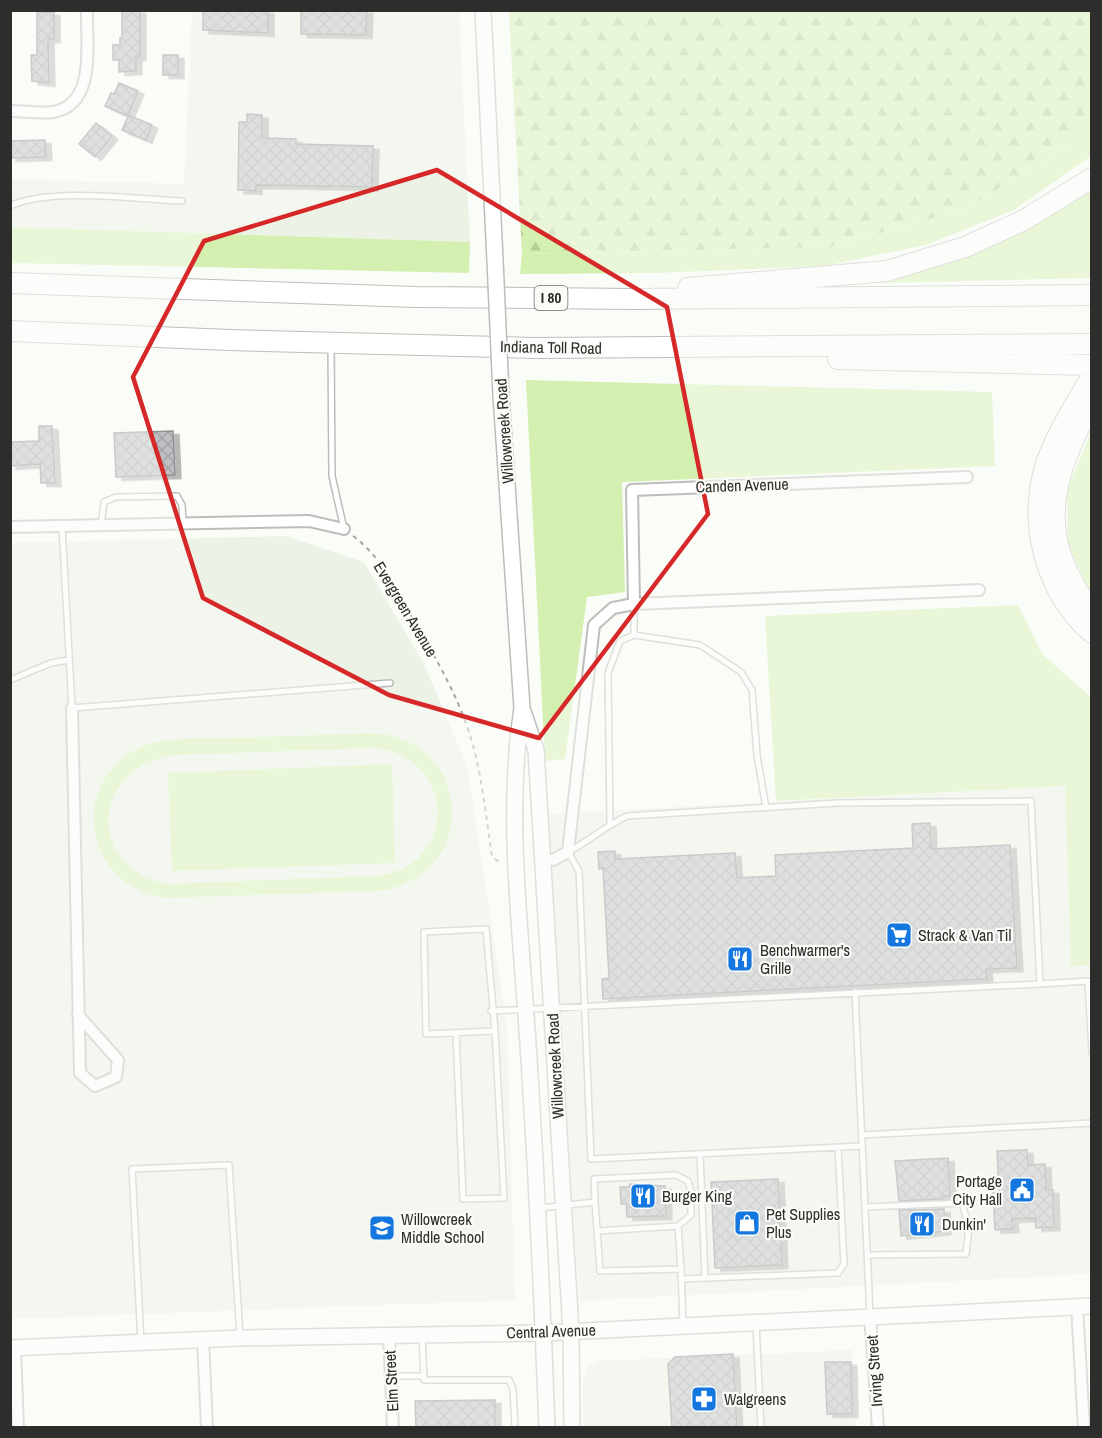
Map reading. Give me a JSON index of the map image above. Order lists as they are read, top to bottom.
{
  "streets": {
    "highway": ["I 80", "Indiana Toll Road"],
    "main road": ["Willowcreek Road", "Central Avenue"],
    "street": ["Canden Avenue", "Irving Street", "Elm Street"],
    "path": ["Evergreen Avenue"]
  },
  "crossings": [
    ["Willowcreek Road", "Evergreen Avenue"],
    ["Willowcreek Road", "Central Avenue"],
    ["Central Avenue", "Irving Street"],
    ["Central Avenue", "Elm Street"]
  ],
  "places": {
    "supermarket": ["Strack & Van Til"],
    "restaurant": ["Benchwarmer's Grille", "Burger King", "Dunkin'"],
    "public building": ["Portage City Hall"],
    "shop": ["Pet Supplies Plus"],
    "school or university": ["Willowcreek Middle School"],
    "pharmacy": ["Walgreens"]
  }
}
